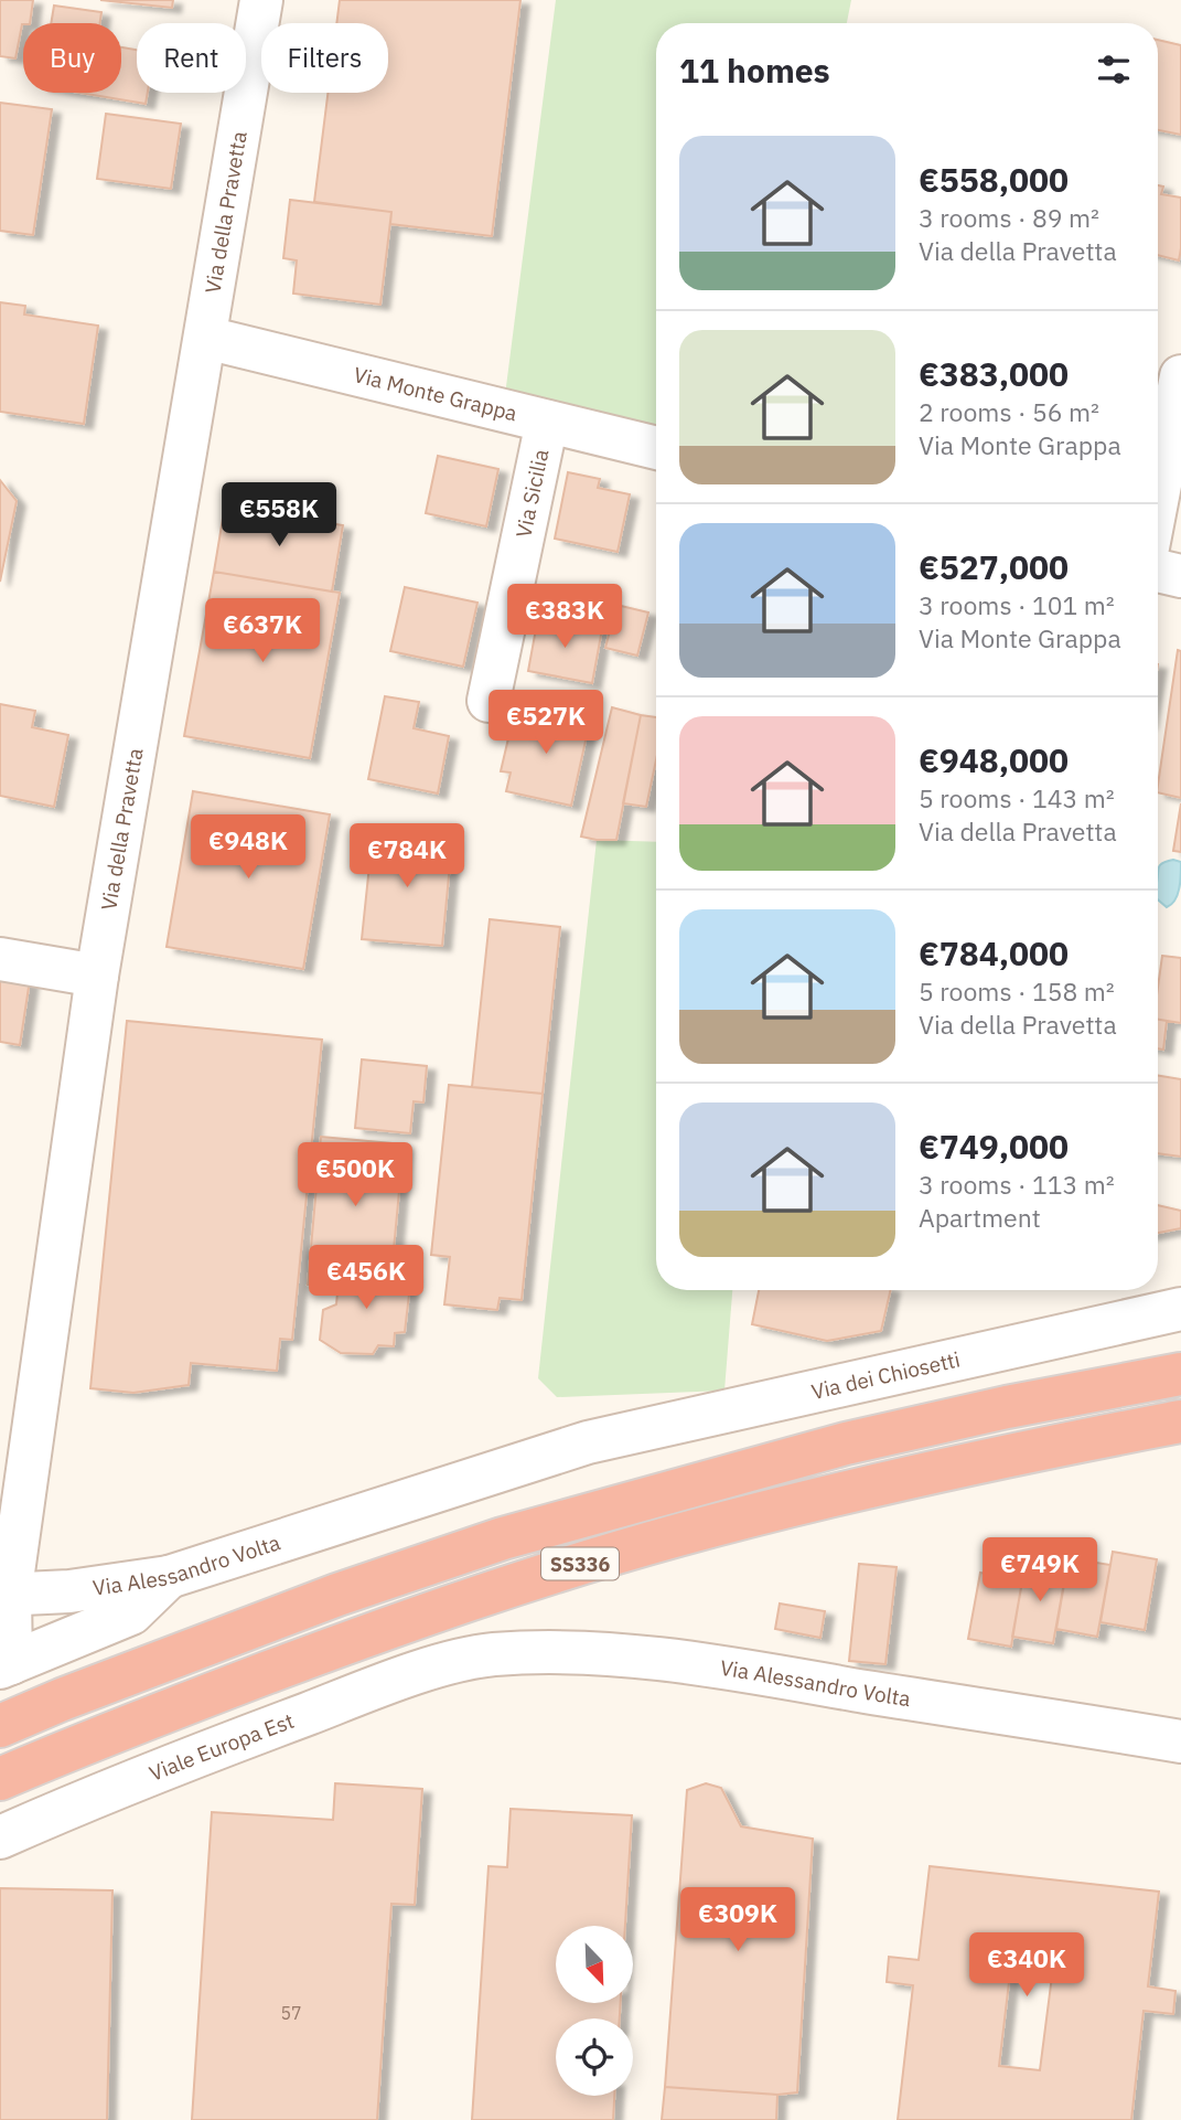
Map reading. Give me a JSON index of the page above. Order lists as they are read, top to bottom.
{
  "streets": {
    "highway": ["SS336"],
    "street": [
      "Via della Pravetta",
      "Via Monte Grappa",
      "Via Sicilia",
      "Via dei Chiosetti",
      "Via Alessandro Volta",
      "Viale Europa Est"
    ]
  },
  "crossings": [
    ["Via della Pravetta", "Via Monte Grappa"],
    ["Via della Pravetta", "Via Alessandro Volta"],
    ["Via Monte Grappa", "Via Sicilia"],
    ["Via dei Chiosetti", "Via Alessandro Volta"],
    ["Via Alessandro Volta", "Viale Europa Est"]
  ],
  "house_numbers": ["57"],
  "north": "bottom right",
  "page": {
    "chip": ["Buy", "Rent", "Filters"],
    "heading": "11 homes",
    "list": [
      {
        "name": "€558,000",
        "note": "3 rooms · 89 m² · Via della Pravetta"
      },
      {
        "name": "€383,000",
        "note": "2 rooms · 56 m² · Via Monte Grappa"
      },
      {
        "name": "€527,000",
        "note": "3 rooms · 101 m² · Via Monte Grappa"
      },
      {
        "name": "€948,000",
        "note": "5 rooms · 143 m² · Via della Pravetta"
      },
      {
        "name": "€784,000",
        "note": "5 rooms · 158 m² · Via della Pravetta"
      },
      {
        "name": "€749,000",
        "note": "3 rooms · 113 m² · Apartment"
      }
    ],
    "price": [
      "€558K",
      "€383K",
      "€637K",
      "€527K",
      "€948K",
      "€784K",
      "€500K",
      "€456K",
      "€749K",
      "€309K",
      "€340K"
    ]
  }
}
